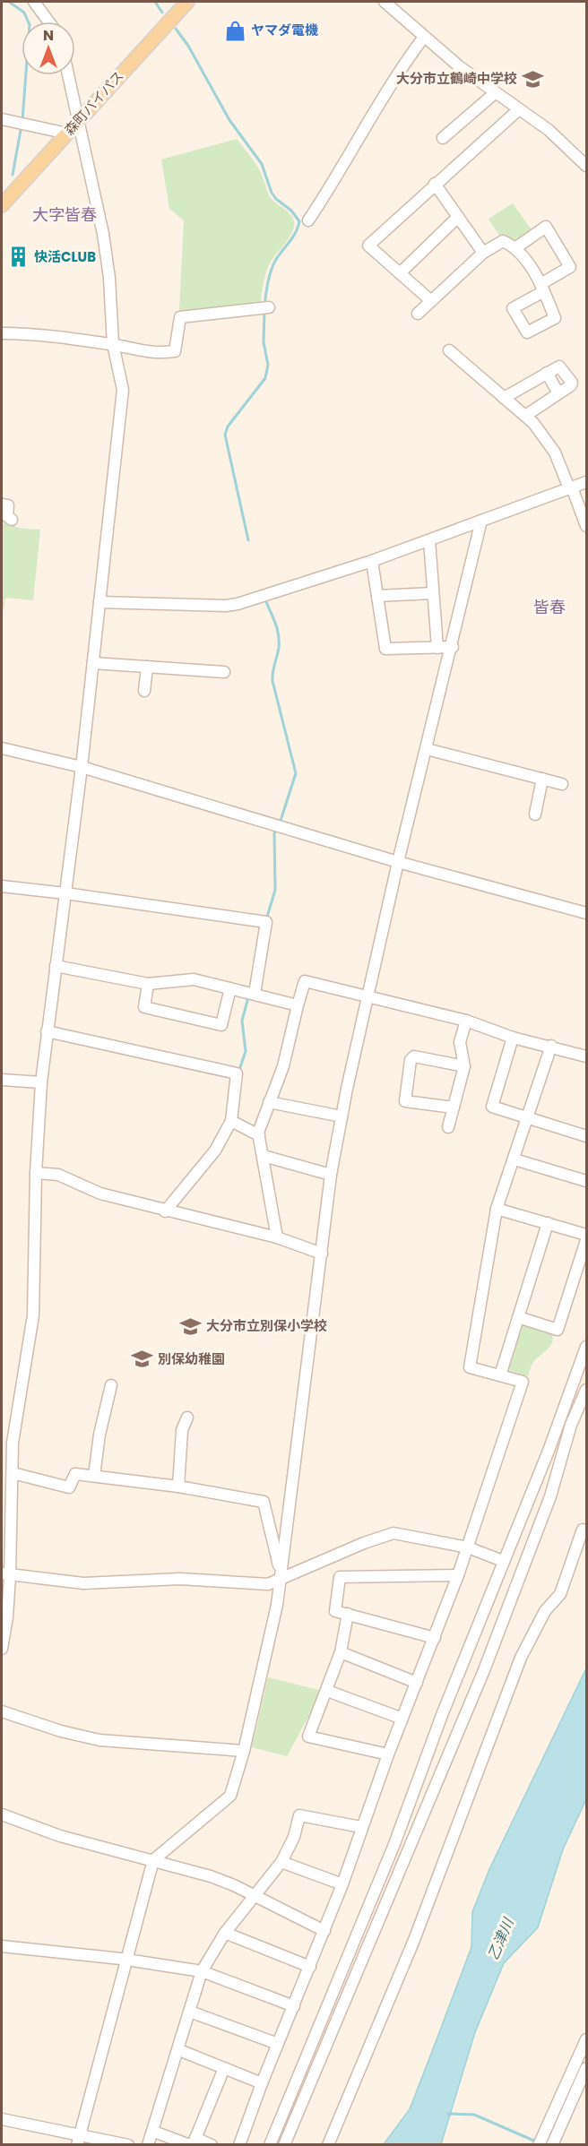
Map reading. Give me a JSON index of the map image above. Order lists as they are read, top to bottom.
{
  "streets": {
    "main road": ["森町バイパス"]
  },
  "districts": ["大字皆春", "皆春"],
  "water": ["乙津川"],
  "places": {
    "shop": ["ヤマダ電機"],
    "school or university": ["大分市立鶴崎中学校", "大分市立別保小学校", "別保幼稚園"],
    "building": ["快活CLUB"]
  },
  "north": "top"
}
